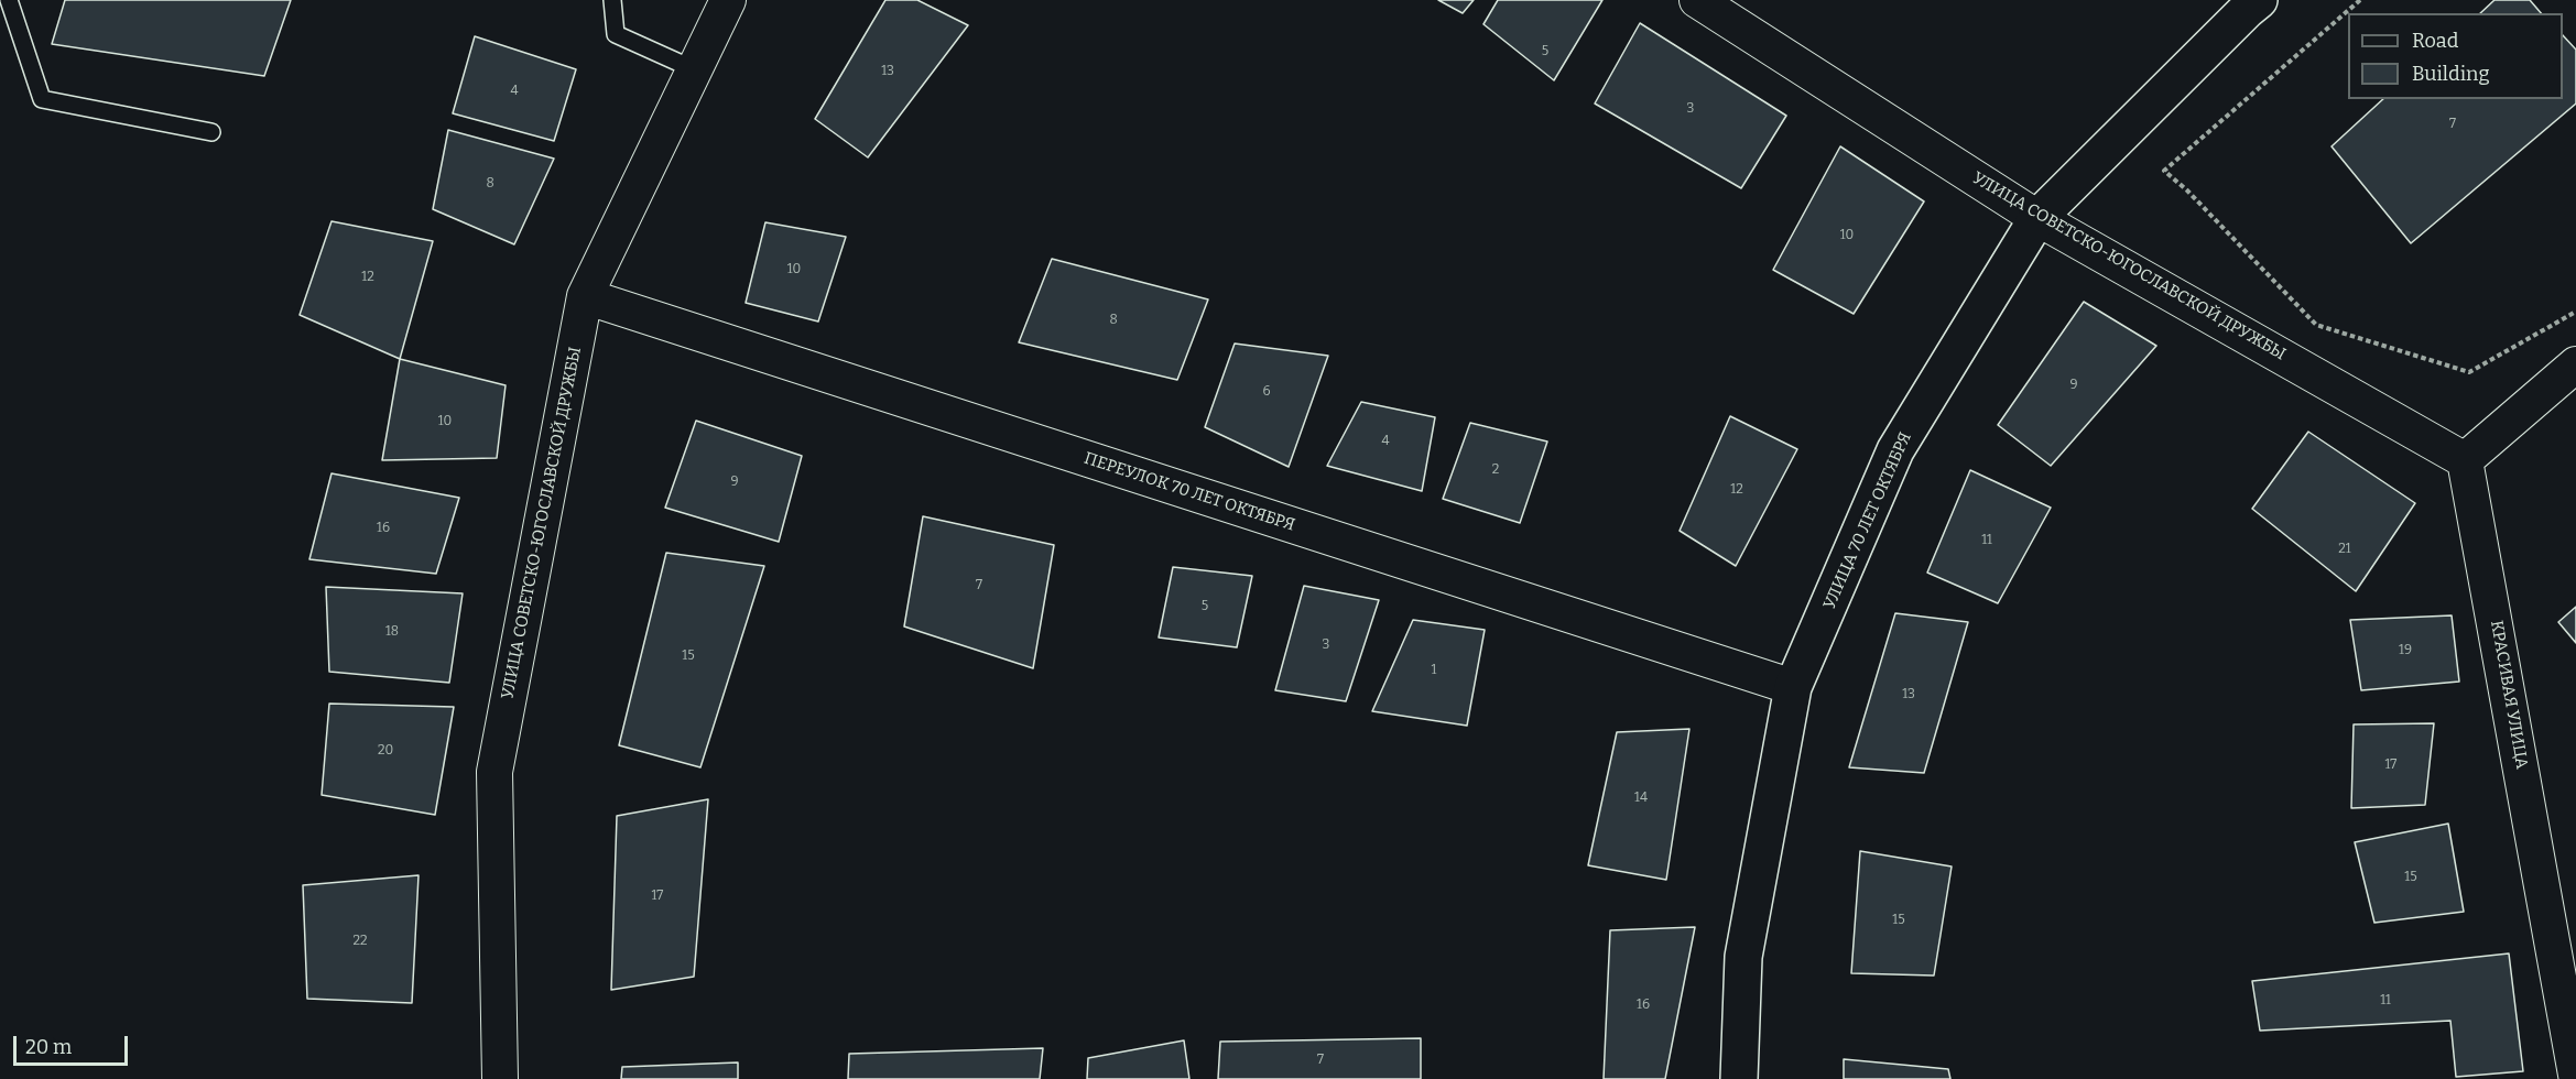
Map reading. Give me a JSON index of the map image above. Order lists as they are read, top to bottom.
{
  "streets": {
    "street": [
      "УЛИЦА СОВЕТСКО-ЮГОСЛАВСКОЙ ДРУЖБЫ",
      "ПЕРЕУЛОК 70 ЛЕТ ОКТЯБРЯ",
      "УЛИЦА 70 ЛЕТ ОКТЯБРЯ",
      "КРАСИВАЯ УЛИЦА"
    ]
  },
  "crossings": [
    ["УЛИЦА СОВЕТСКО-ЮГОСЛАВСКОЙ ДРУЖБЫ", "ПЕРЕУЛОК 70 ЛЕТ ОКТЯБРЯ"],
    ["УЛИЦА СОВЕТСКО-ЮГОСЛАВСКОЙ ДРУЖБЫ", "УЛИЦА 70 ЛЕТ ОКТЯБРЯ"],
    ["УЛИЦА СОВЕТСКО-ЮГОСЛАВСКОЙ ДРУЖБЫ", "КРАСИВАЯ УЛИЦА"],
    ["ПЕРЕУЛОК 70 ЛЕТ ОКТЯБРЯ", "УЛИЦА 70 ЛЕТ ОКТЯБРЯ"]
  ],
  "house_numbers": [
    "5",
    "13",
    "4",
    "3",
    "7",
    "8",
    "10",
    "10",
    "12",
    "8",
    "9",
    "6",
    "10",
    "4",
    "2",
    "9",
    "12",
    "16",
    "11",
    "21",
    "7",
    "5",
    "18",
    "3",
    "19",
    "15",
    "1",
    "13",
    "20",
    "17",
    "14",
    "15",
    "17",
    "15",
    "22",
    "11",
    "16",
    "7"
  ],
  "legend": ["Road", "Building"],
  "scale_bar": "20 m"
}
